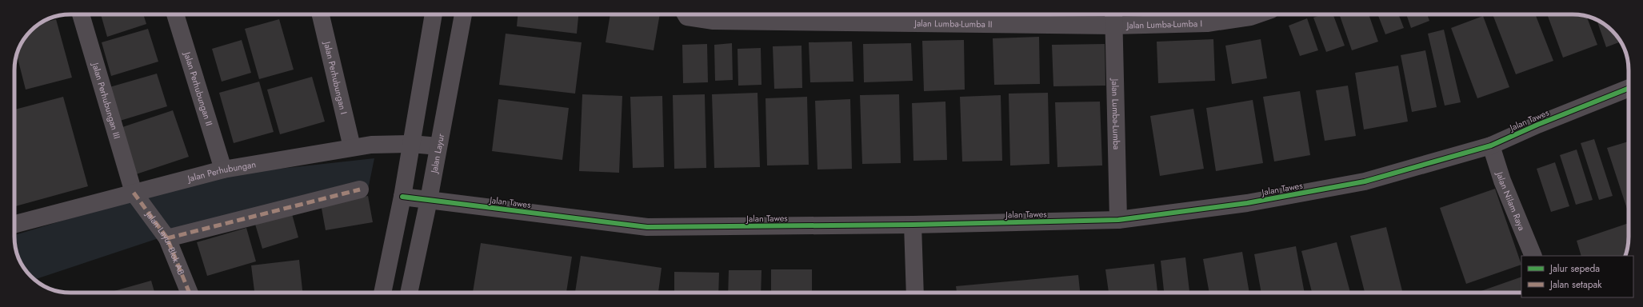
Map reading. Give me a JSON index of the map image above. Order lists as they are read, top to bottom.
{
  "streets": {
    "street": [
      "Jalan Lumba-Lumba II",
      "Jalan Lumba-Lumba I",
      "Jalan Perhubungan I",
      "Jalan Perhubungan II",
      "Jalan Perhubungan III",
      "Jalan Lumba-Lumba",
      "Jalan Tawes",
      "Jalan Layur",
      "Jalan Perhubungan",
      "Jalan Nilam Raya",
      "Jalan Layur Blok AB"
    ]
  },
  "crossings": [
    ["Jalan Lumba-Lumba II", "Jalan Lumba-Lumba I"],
    ["Jalan Lumba-Lumba II", "Jalan Lumba-Lumba"],
    ["Jalan Lumba-Lumba I", "Jalan Lumba-Lumba"],
    ["Jalan Perhubungan I", "Jalan Perhubungan"],
    ["Jalan Perhubungan II", "Jalan Perhubungan"],
    ["Jalan Perhubungan III", "Jalan Perhubungan"],
    ["Jalan Perhubungan III", "Jalan Layur Blok AB"],
    ["Jalan Lumba-Lumba", "Jalan Tawes"],
    ["Jalan Tawes", "Jalan Layur"],
    ["Jalan Tawes", "Jalan Nilam Raya"],
    ["Jalan Layur", "Jalan Perhubungan"],
    ["Jalan Perhubungan", "Jalan Layur Blok AB"]
  ],
  "legend": ["Jalur sepeda", "Jalan setapak"]
}
